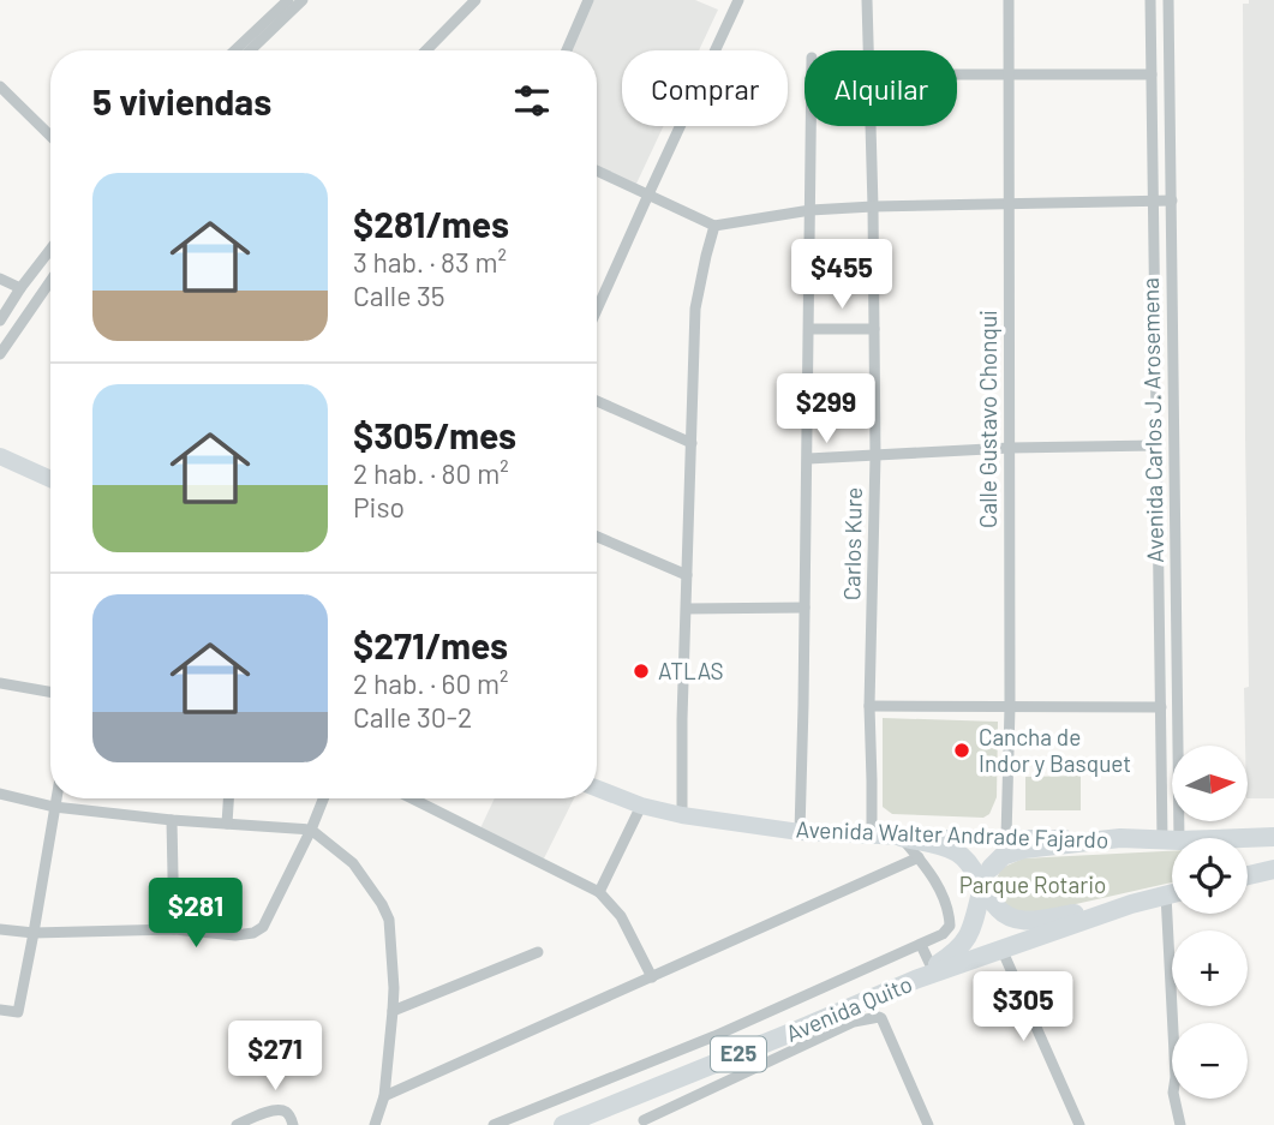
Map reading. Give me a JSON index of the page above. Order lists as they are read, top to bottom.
{
  "streets": {
    "highway": ["Avenida Walter Andrade Fajardo", "Avenida Quito", "E25"],
    "street": ["Calle Gustavo Chonqui", "Avenida Carlos J. Arosemena", "Carlos Kure"]
  },
  "crossings": [
    ["Calle Gustavo Chonqui", "Avenida Walter Andrade Fajardo"],
    ["Avenida Carlos J. Arosemena", "Avenida Walter Andrade Fajardo"],
    ["Carlos Kure", "Avenida Walter Andrade Fajardo"]
  ],
  "parks": ["Parque Rotario"],
  "places": ["ATLAS", "Cancha de Indor y Basquet"],
  "north": "right",
  "page": {
    "chip": ["Comprar", "Alquilar"],
    "heading": "5 viviendas",
    "list": [
      {
        "name": "$281/mes",
        "note": "3 hab. · 83 m² · Calle 35"
      },
      {
        "name": "$305/mes",
        "note": "2 hab. · 80 m² · Piso"
      },
      {
        "name": "$271/mes",
        "note": "2 hab. · 60 m² · Calle 30-2"
      }
    ],
    "price": [
      "$455",
      "$299",
      "$281",
      "$305",
      "$271"
    ],
    "map_buttons": ["+", "−"]
  }
}
